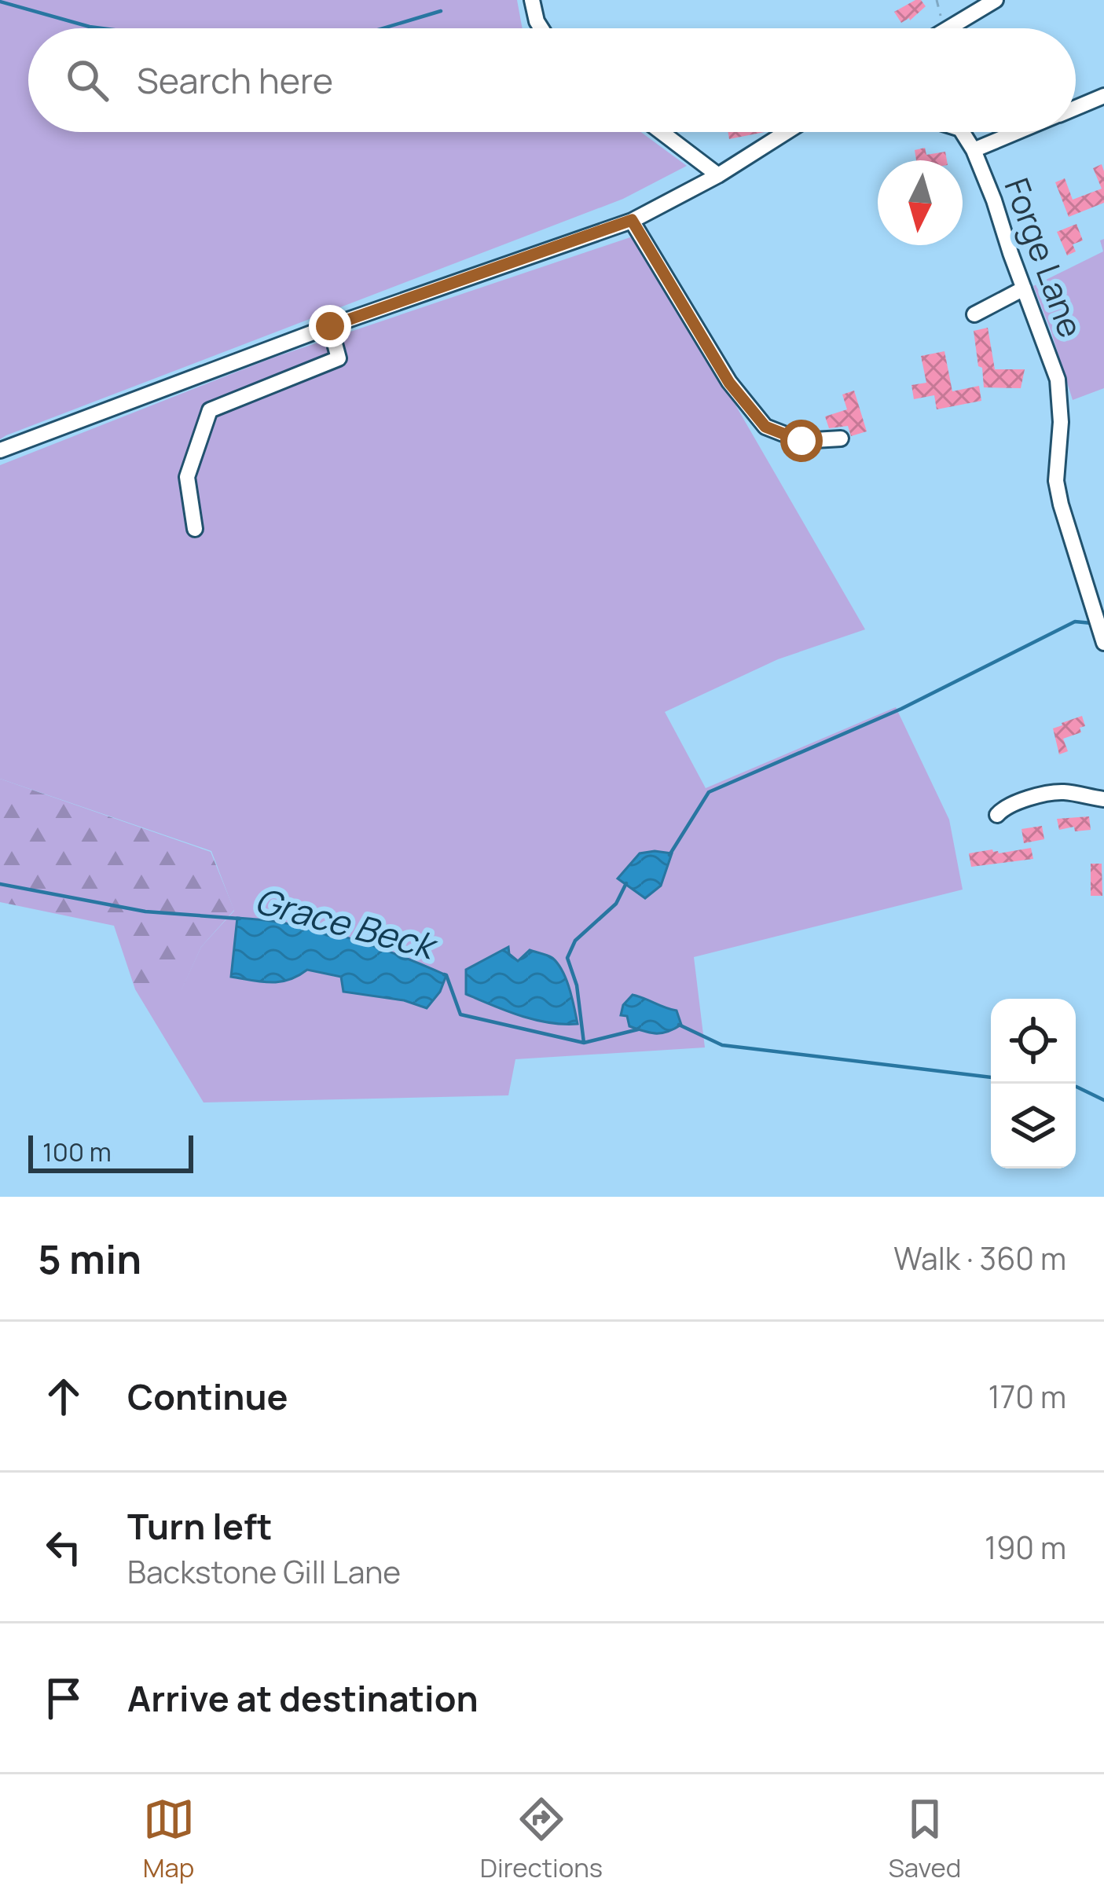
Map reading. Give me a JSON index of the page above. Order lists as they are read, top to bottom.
{
  "streets": {
    "street": ["Forge Lane"]
  },
  "water": ["Grace Beck"],
  "scale_bar": "100 m",
  "north": "bottom",
  "page": {
    "search": "Search here",
    "scale": "100 m",
    "heading": ["5 min", "Walk · 360 m"],
    "list": [
      ["Continue", "170 m"],
      ["Turn left", "Backstone Gill Lane", "190 m"],
      "Arrive at destination"
    ],
    "nav": ["Map", "Directions", "Saved"]
  }
}
